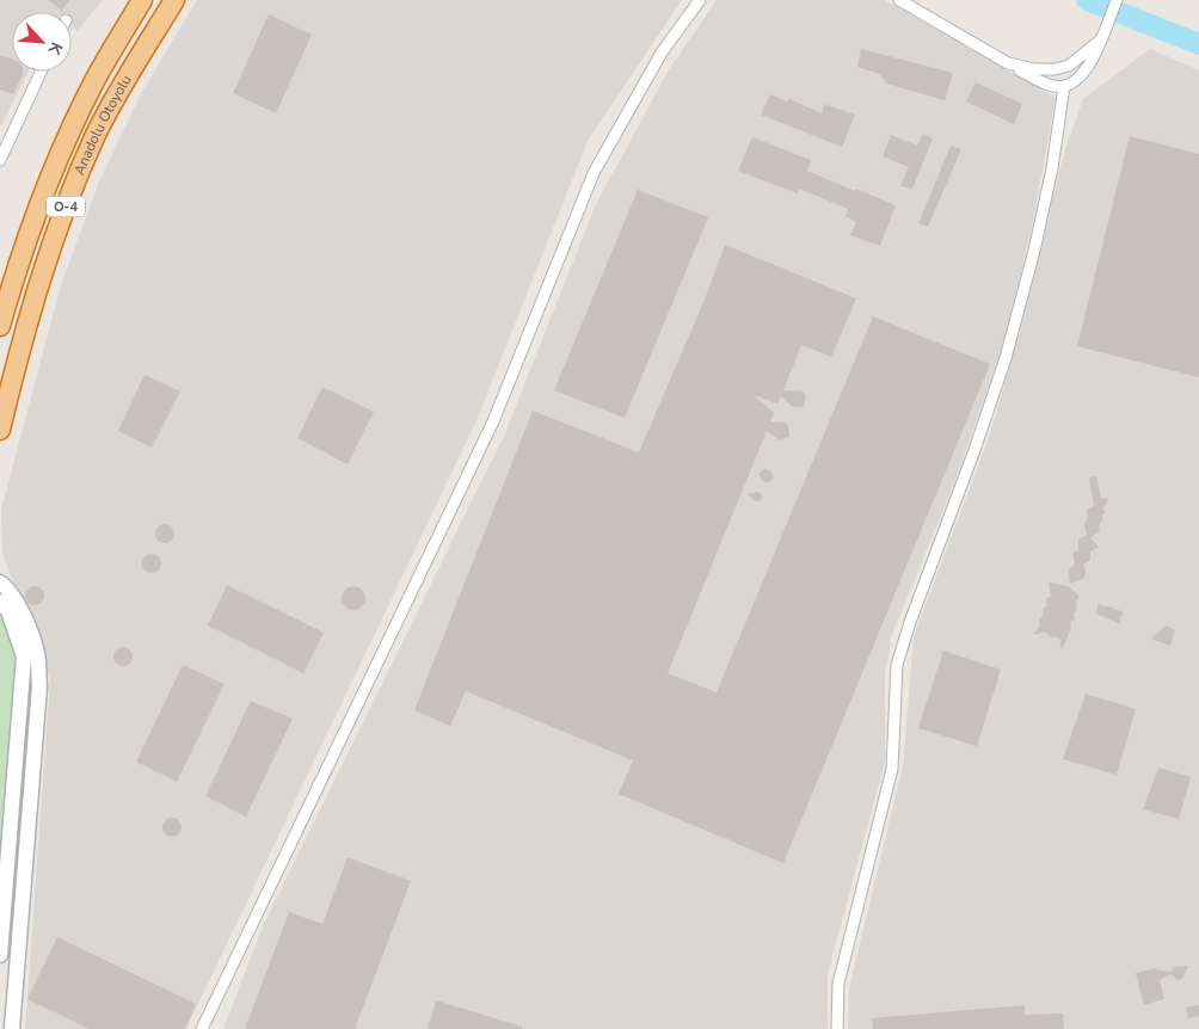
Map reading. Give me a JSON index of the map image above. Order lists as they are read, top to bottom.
{
  "streets": {
    "highway": ["Anadolu Otoyolu", "O-4"]
  },
  "north": "bottom right"
}
